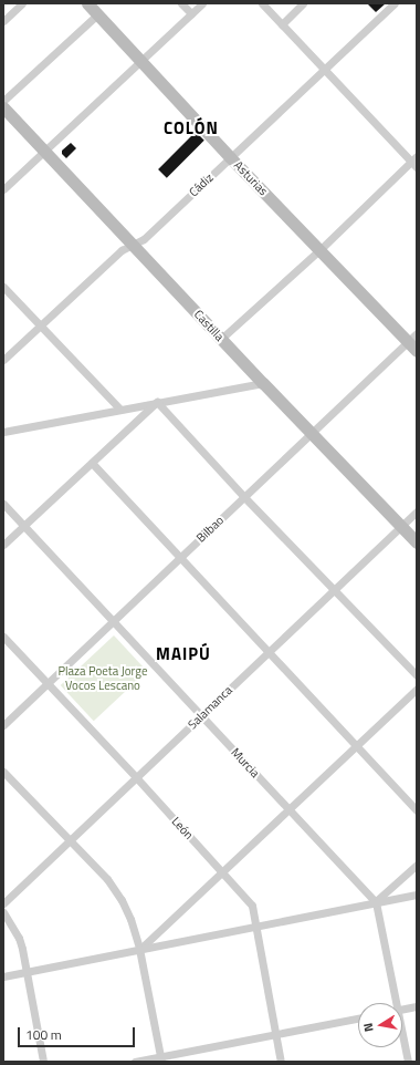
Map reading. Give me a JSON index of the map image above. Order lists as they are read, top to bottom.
{
  "streets": {
    "street": [
      "Asturias",
      "Cádiz",
      "Castilla",
      "Bilbao",
      "Salamanca",
      "Murcia",
      "León"
    ]
  },
  "crossings": [
    ["Asturias", "Cádiz"],
    ["Asturias", "Bilbao"],
    ["Cádiz", "Castilla"],
    ["Castilla", "Bilbao"],
    ["Castilla", "Salamanca"],
    ["Bilbao", "Murcia"],
    ["Bilbao", "León"],
    ["Salamanca", "Murcia"],
    ["Salamanca", "León"]
  ],
  "districts": ["COLÓN", "MAIPÚ"],
  "parks": ["Plaza Poeta Jorge Vocos Lescano"],
  "scale_bar": "100 m",
  "north": "left"
}
